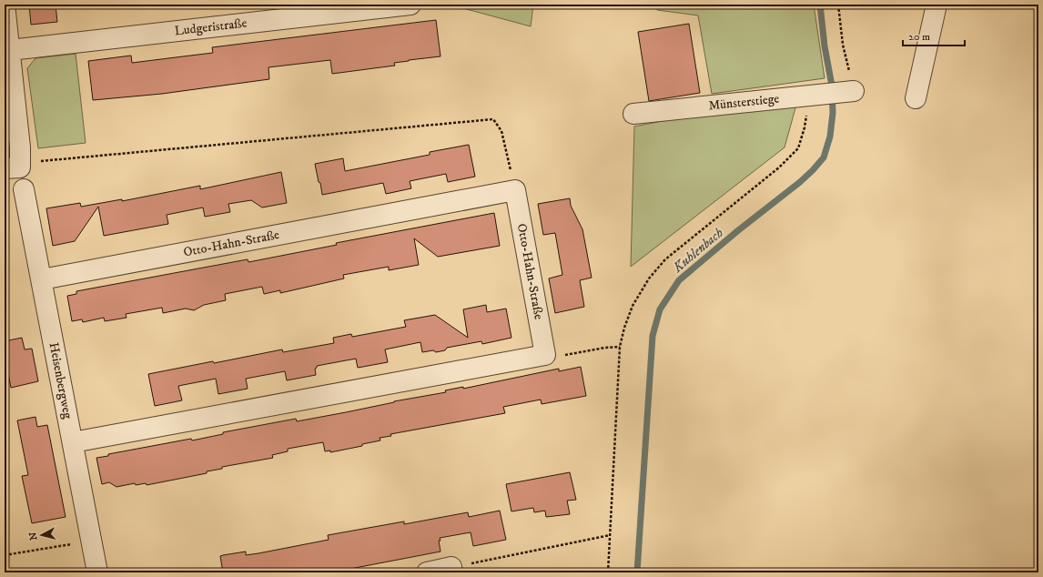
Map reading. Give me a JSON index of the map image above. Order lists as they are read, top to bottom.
{
  "streets": {
    "street": [
      "Ludgeristraße",
      "Münsterstiege",
      "Otto-Hahn-Straße",
      "Heisenbergweg"
    ]
  },
  "crossings": [
    ["Otto-Hahn-Straße", "Heisenbergweg"]
  ],
  "water": ["Kuhlenbach"],
  "scale_bar": "20 m",
  "north": "left"
}
